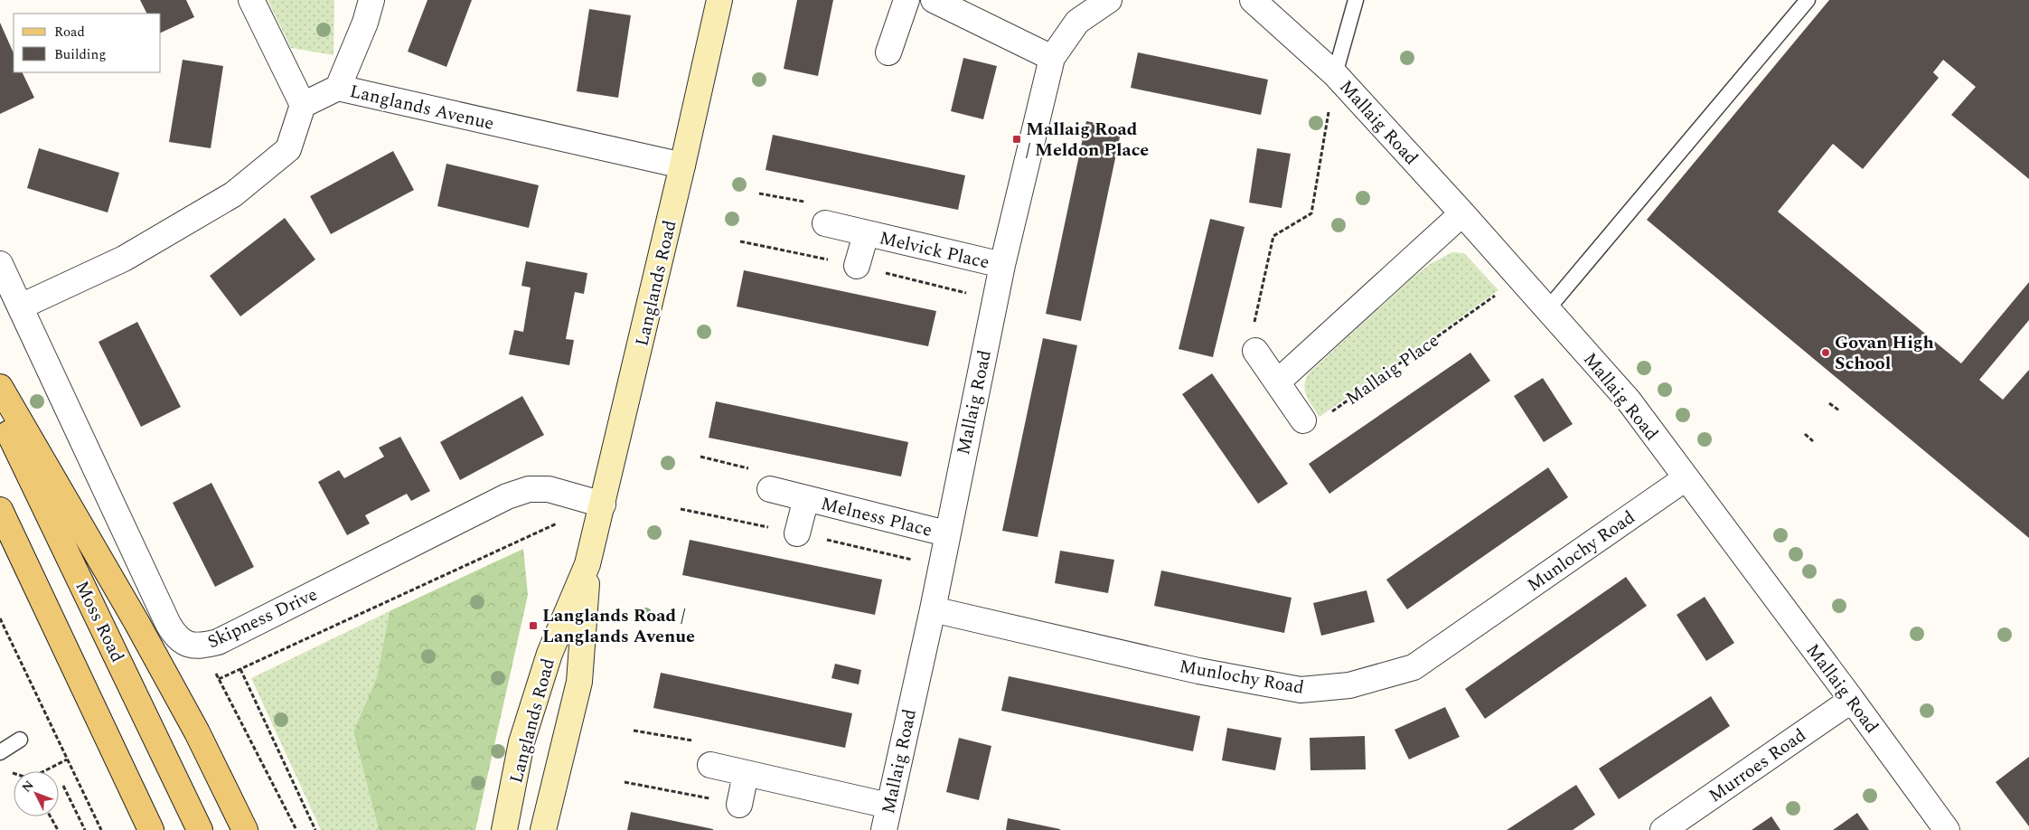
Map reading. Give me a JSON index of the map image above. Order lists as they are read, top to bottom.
{
  "streets": {
    "main road": ["Moss Road"],
    "street": [
      "Langlands Avenue",
      "Mallaig Road",
      "Melvick Place",
      "Langlands Road",
      "Melness Place",
      "Munlochy Road",
      "Skipness Drive",
      "Murroes Road"
    ],
    "path": ["Mallaig Place"]
  },
  "crossings": [
    ["Langlands Avenue", "Langlands Road"],
    ["Mallaig Road", "Melvick Place"],
    ["Mallaig Road", "Mallaig Place"],
    ["Mallaig Road", "Melness Place"],
    ["Mallaig Road", "Munlochy Road"],
    ["Mallaig Road", "Murroes Road"],
    ["Langlands Road", "Skipness Drive"]
  ],
  "places": {
    "transit": ["Mallaig Road / Meldon Place", "Langlands Road / Langlands Avenue"],
    "other": ["Govan High School"]
  },
  "legend": ["Road", "Building"],
  "north": "top left"
}
